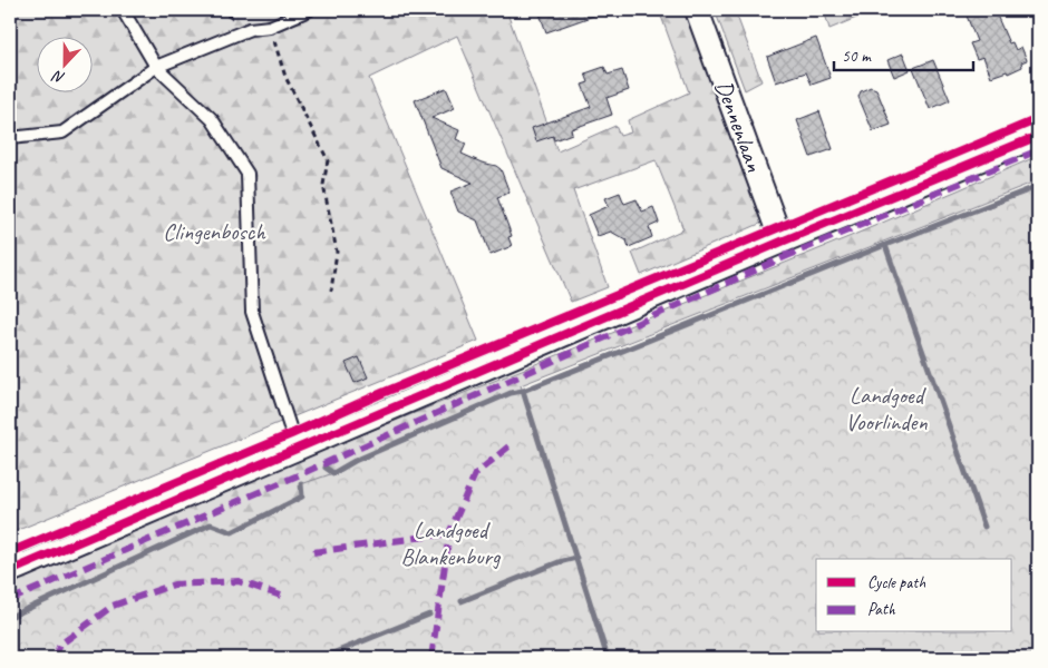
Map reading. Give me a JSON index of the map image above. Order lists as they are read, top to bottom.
{
  "streets": {
    "street": ["Dennenlaan"]
  },
  "parks": ["Clingenbosch", "Landgoed Voorlinden", "Landgoed Blankenburg"],
  "legend": ["Cycle path", "Path"],
  "scale_bar": "50 m",
  "north": "bottom"
}
